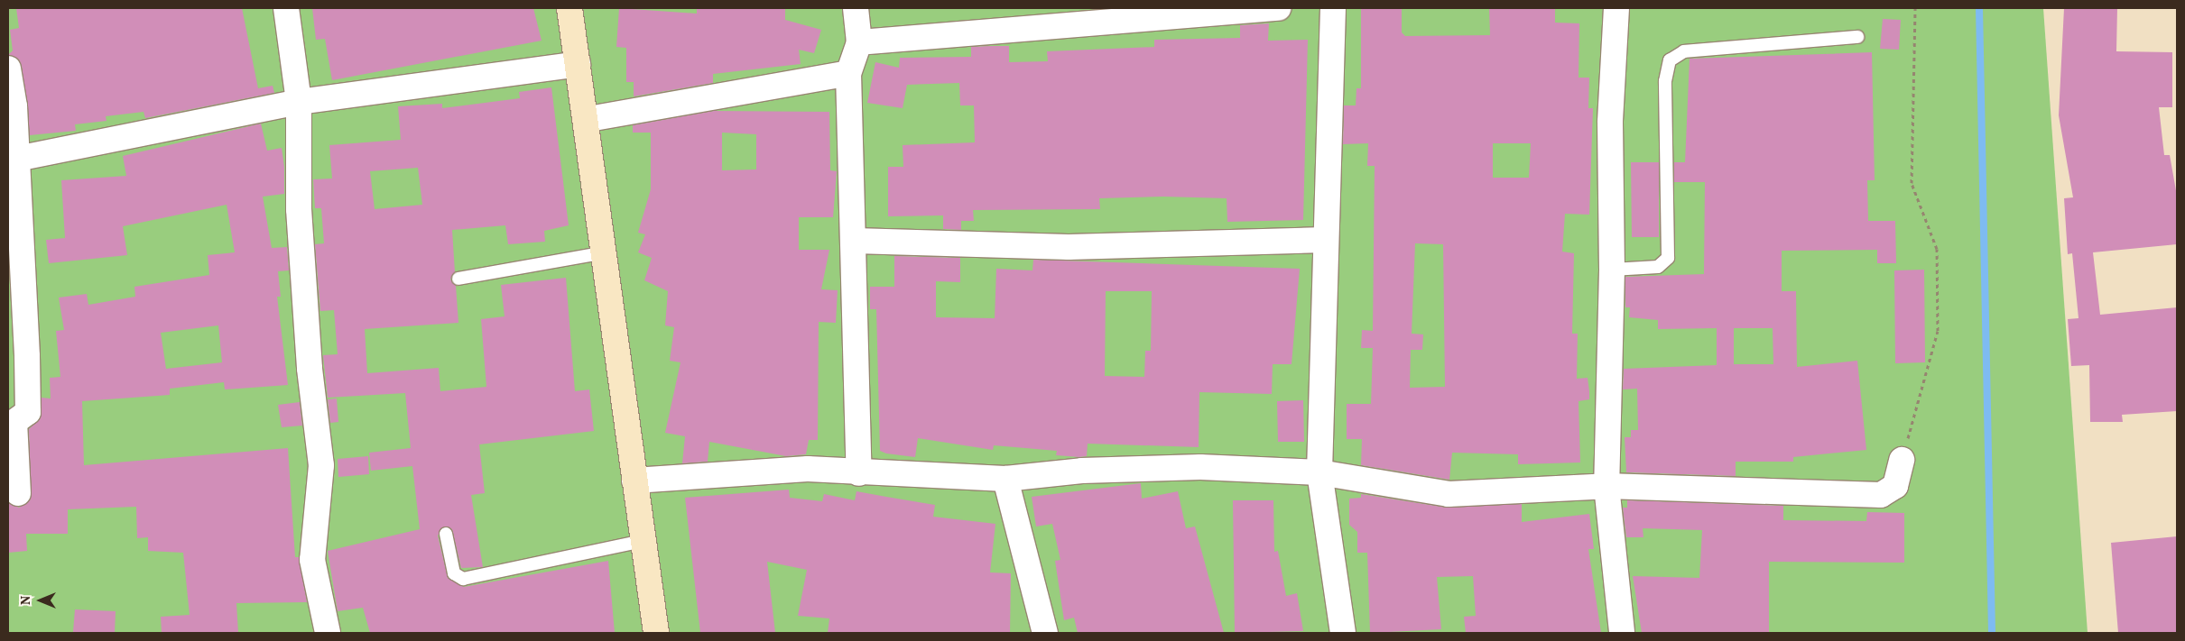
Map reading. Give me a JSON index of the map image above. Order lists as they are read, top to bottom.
{
  "north": "left"
}
